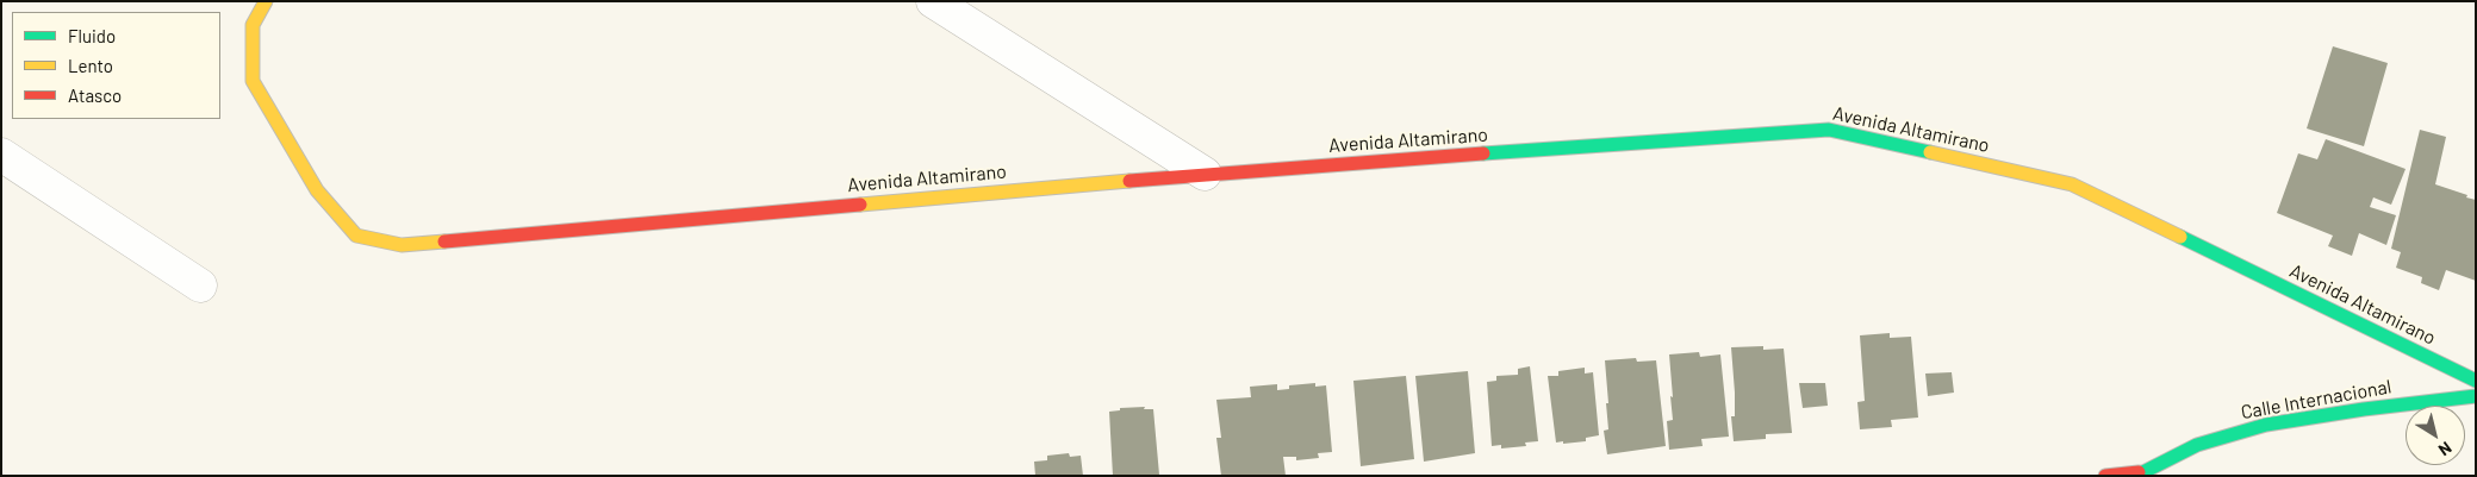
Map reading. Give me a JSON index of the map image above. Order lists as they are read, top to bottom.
{
  "streets": {
    "street": ["Avenida Altamirano", "Calle Internacional"]
  },
  "legend": ["Fluido", "Lento", "Atasco"],
  "north": "bottom right"
}
